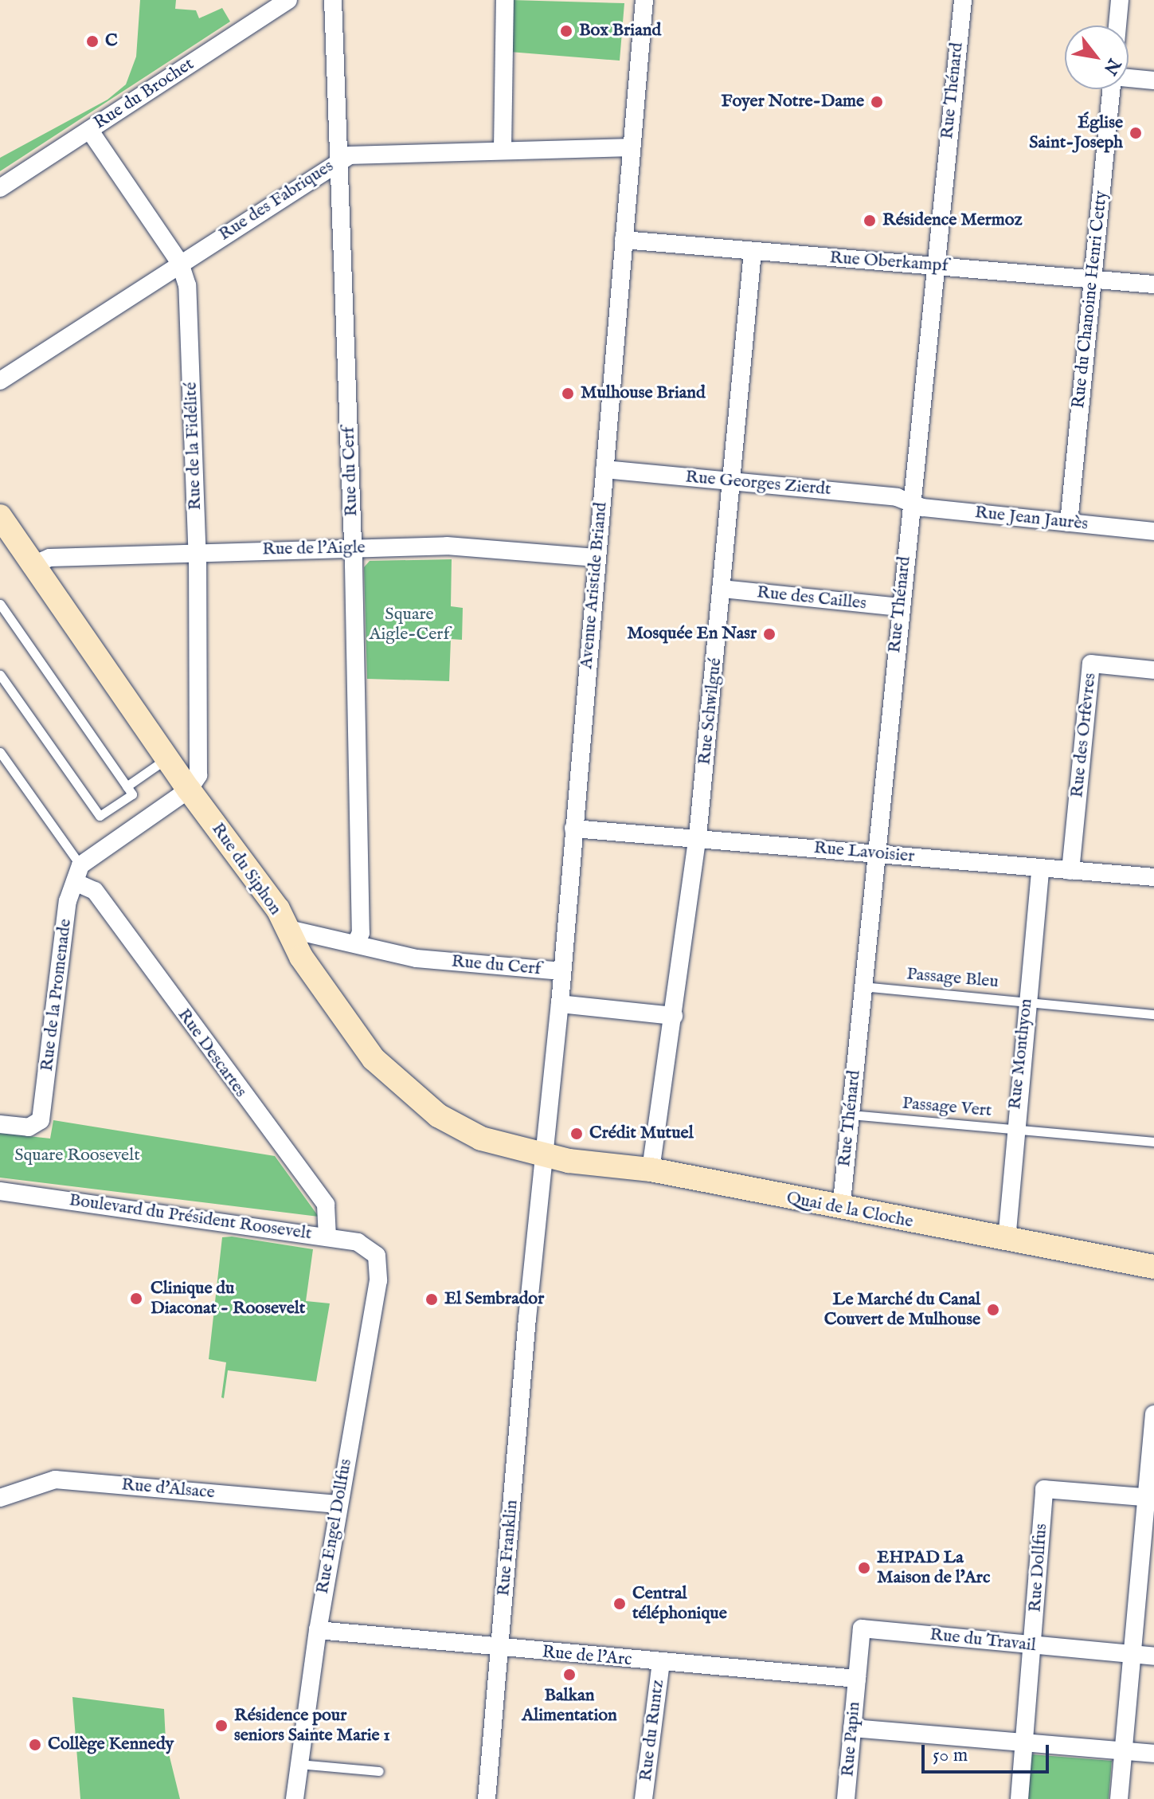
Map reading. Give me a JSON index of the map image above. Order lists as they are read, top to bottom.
{
  "streets": {
    "street": [
      "Rue Thénard",
      "Rue du Brochet",
      "Rue des Fabriques",
      "Rue Oberkampf",
      "Rue du Chanoine Henri Cetty",
      "Rue de la Fidélité",
      "Rue du Cerf",
      "Rue Georges Zierdt",
      "Rue Jean Jaurès",
      "Rue de l'Aigle",
      "Avenue Aristide Briand",
      "Rue des Cailles",
      "Rue Schwilgué",
      "Rue des Orfèvres",
      "Rue Lavoisier",
      "Rue du Siphon",
      "Rue de la Promenade",
      "Rue Descartes",
      "Rue Monthyon",
      "Quai de la Cloche",
      "Boulevard du Président Roosevelt",
      "Rue d'Alsace",
      "Rue Engel Dollfus",
      "Rue Franklin",
      "Rue Dollfus",
      "Rue du Travail",
      "Rue de l'Arc",
      "Rue du Runtz",
      "Rue Papin"
    ],
    "lane": ["Passage Bleu", "Passage Vert"]
  },
  "crossings": [
    ["Rue Thénard", "Rue Oberkampf"],
    ["Rue Thénard", "Rue Georges Zierdt"],
    ["Rue Thénard", "Rue Jean Jaurès"],
    ["Rue Thénard", "Rue des Cailles"],
    ["Rue Thénard", "Rue Lavoisier"],
    ["Rue Thénard", "Passage Bleu"],
    ["Rue Thénard", "Passage Vert"],
    ["Rue Thénard", "Quai de la Cloche"],
    ["Rue du Brochet", "Rue de la Fidélité"],
    ["Rue des Fabriques", "Rue de la Fidélité"],
    ["Rue des Fabriques", "Rue du Cerf"],
    ["Rue des Fabriques", "Avenue Aristide Briand"],
    ["Rue Oberkampf", "Rue du Chanoine Henri Cetty"],
    ["Rue Oberkampf", "Avenue Aristide Briand"],
    ["Rue Oberkampf", "Rue Schwilgué"],
    ["Rue du Chanoine Henri Cetty", "Rue Jean Jaurès"],
    ["Rue de la Fidélité", "Rue de l'Aigle"],
    ["Rue de la Fidélité", "Rue du Siphon"],
    ["Rue du Cerf", "Rue de l'Aigle"],
    ["Rue du Cerf", "Avenue Aristide Briand"],
    ["Rue du Cerf", "Rue du Siphon"],
    ["Rue Georges Zierdt", "Rue Jean Jaurès"],
    ["Rue Georges Zierdt", "Avenue Aristide Briand"],
    ["Rue Georges Zierdt", "Rue Schwilgué"],
    ["Rue de l'Aigle", "Avenue Aristide Briand"],
    ["Rue de l'Aigle", "Rue du Siphon"],
    ["Avenue Aristide Briand", "Rue Lavoisier"],
    ["Avenue Aristide Briand", "Rue du Siphon"],
    ["Avenue Aristide Briand", "Quai de la Cloche"],
    ["Avenue Aristide Briand", "Rue Franklin"],
    ["Rue des Cailles", "Rue Schwilgué"],
    ["Rue Schwilgué", "Rue Lavoisier"],
    ["Rue Schwilgué", "Quai de la Cloche"],
    ["Rue des Orfèvres", "Rue Lavoisier"],
    ["Rue Lavoisier", "Rue Monthyon"],
    ["Rue du Siphon", "Quai de la Cloche"],
    ["Passage Bleu", "Rue Monthyon"],
    ["Rue de la Promenade", "Rue Descartes"],
    ["Rue Descartes", "Boulevard du Président Roosevelt"],
    ["Rue Monthyon", "Passage Vert"],
    ["Rue Monthyon", "Quai de la Cloche"],
    ["Boulevard du Président Roosevelt", "Rue Engel Dollfus"],
    ["Rue d'Alsace", "Rue Engel Dollfus"],
    ["Rue Engel Dollfus", "Rue de l'Arc"],
    ["Rue Franklin", "Rue de l'Arc"],
    ["Rue Dollfus", "Rue du Travail"],
    ["Rue du Travail", "Rue de l'Arc"],
    ["Rue du Travail", "Rue Papin"],
    ["Rue de l'Arc", "Rue du Runtz"],
    ["Rue de l'Arc", "Rue Papin"]
  ],
  "parks": ["Square Aigle-Cerf", "Square Roosevelt"],
  "places": [
    "Box Briand",
    "C",
    "Foyer Notre-Dame",
    "Église Saint-Joseph",
    "Résidence Mermoz",
    "Mulhouse Briand",
    "Mosquée En Nasr",
    "Crédit Mutuel",
    "Clinique du Diaconat - Roosevelt",
    "El Sembrador",
    "Le Marché du Canal Couvert de Mulhouse",
    "EHPAD La Maison de l'Arc",
    "Central téléphonique",
    "Balkan Alimentation",
    "Résidence pour seniors Sainte Marie 1",
    "Collège Kennedy"
  ],
  "scale_bar": "50 m",
  "north": "bottom right"
}
